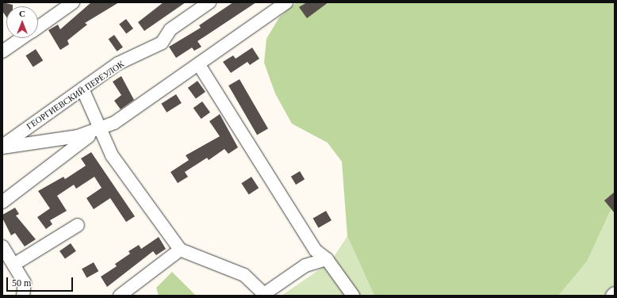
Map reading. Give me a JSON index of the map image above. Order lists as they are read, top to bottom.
{
  "streets": {
    "street": ["ГЕОРГИЕВСКИЙ ПЕРЕУЛОК"]
  },
  "scale_bar": "50 m",
  "north": "top"
}
